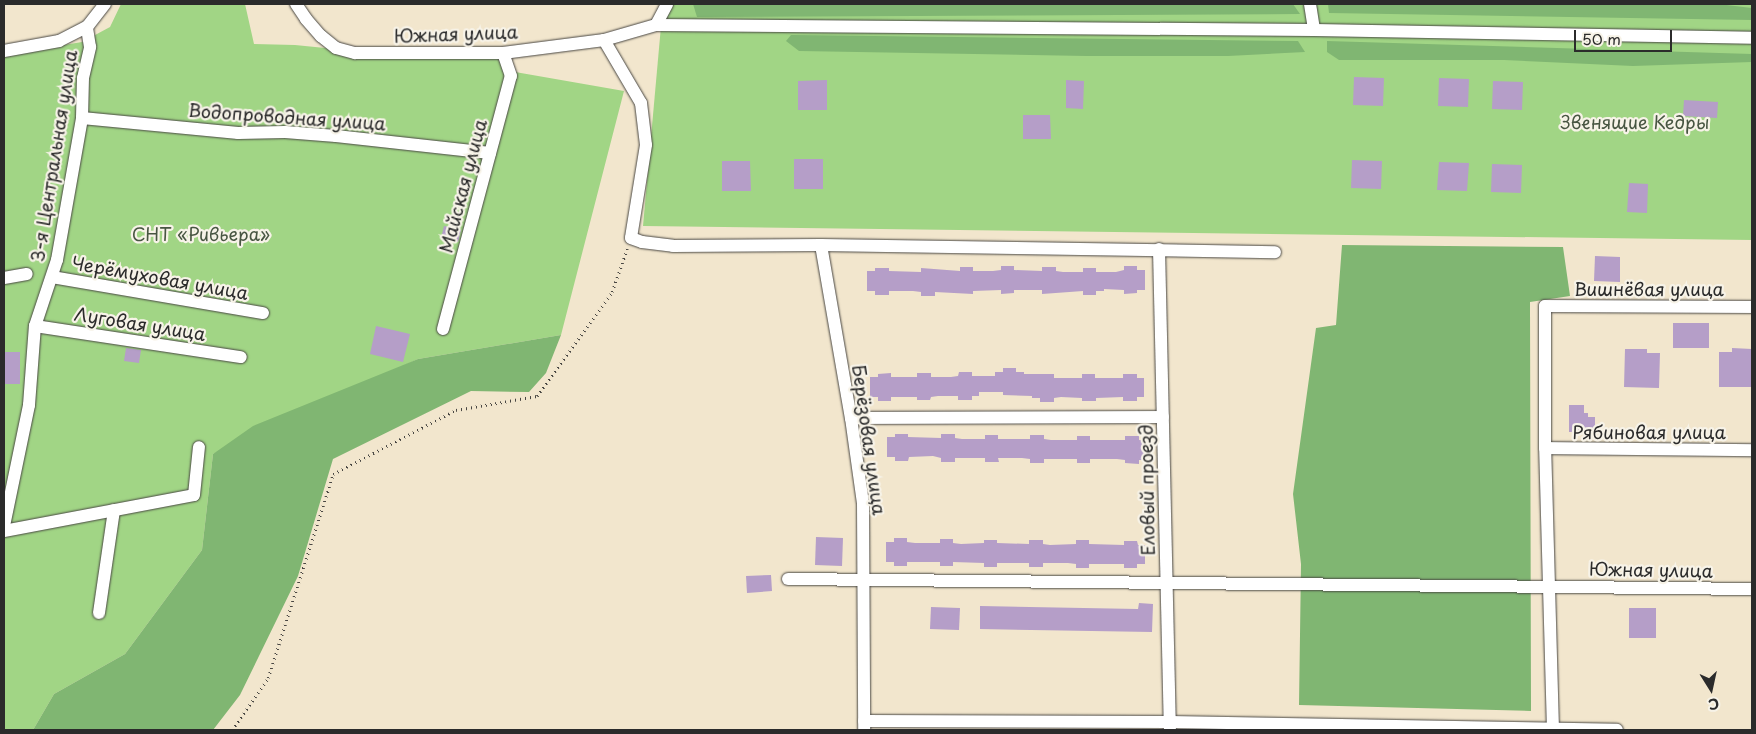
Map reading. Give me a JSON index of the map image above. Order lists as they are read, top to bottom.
{
  "streets": {
    "street": [
      "Южная улица",
      "Водопроводная улица",
      "3-я Центральная улица",
      "Майская улица",
      "Черёмуховая улица",
      "Вишнёвая улица",
      "Луговая улица",
      "Рябиновая улица",
      "Берёзовая улица",
      "Еловый проезд"
    ]
  },
  "crossings": [
    ["Южная улица", "Майская улица"],
    ["Южная улица", "Берёзовая улица"],
    ["Южная улица", "Еловый проезд"],
    ["Водопроводная улица", "3-я Центральная улица"],
    ["Водопроводная улица", "Майская улица"],
    ["3-я Центральная улица", "Черёмуховая улица"],
    ["3-я Центральная улица", "Луговая улица"],
    ["Вишнёвая улица", "Рябиновая улица"]
  ],
  "parks": ["Звенящие Кедры", "СНТ «Ривьера»"],
  "scale_bar": "50 m",
  "north": "bottom"
}
